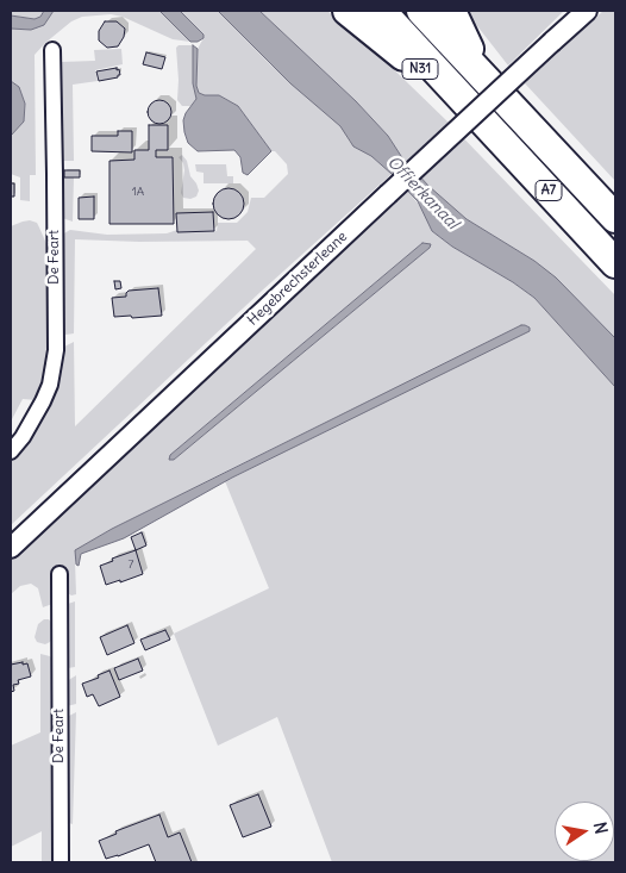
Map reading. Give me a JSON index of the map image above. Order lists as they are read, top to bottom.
{
  "streets": {
    "highway": ["N31", "A7"],
    "street": ["De Feart", "Hegebrechsterleane"]
  },
  "crossings": [
    ["N31", "A7"]
  ],
  "water": ["Offierkanaal"],
  "house_numbers": ["1A", "7"],
  "north": "right"
}
